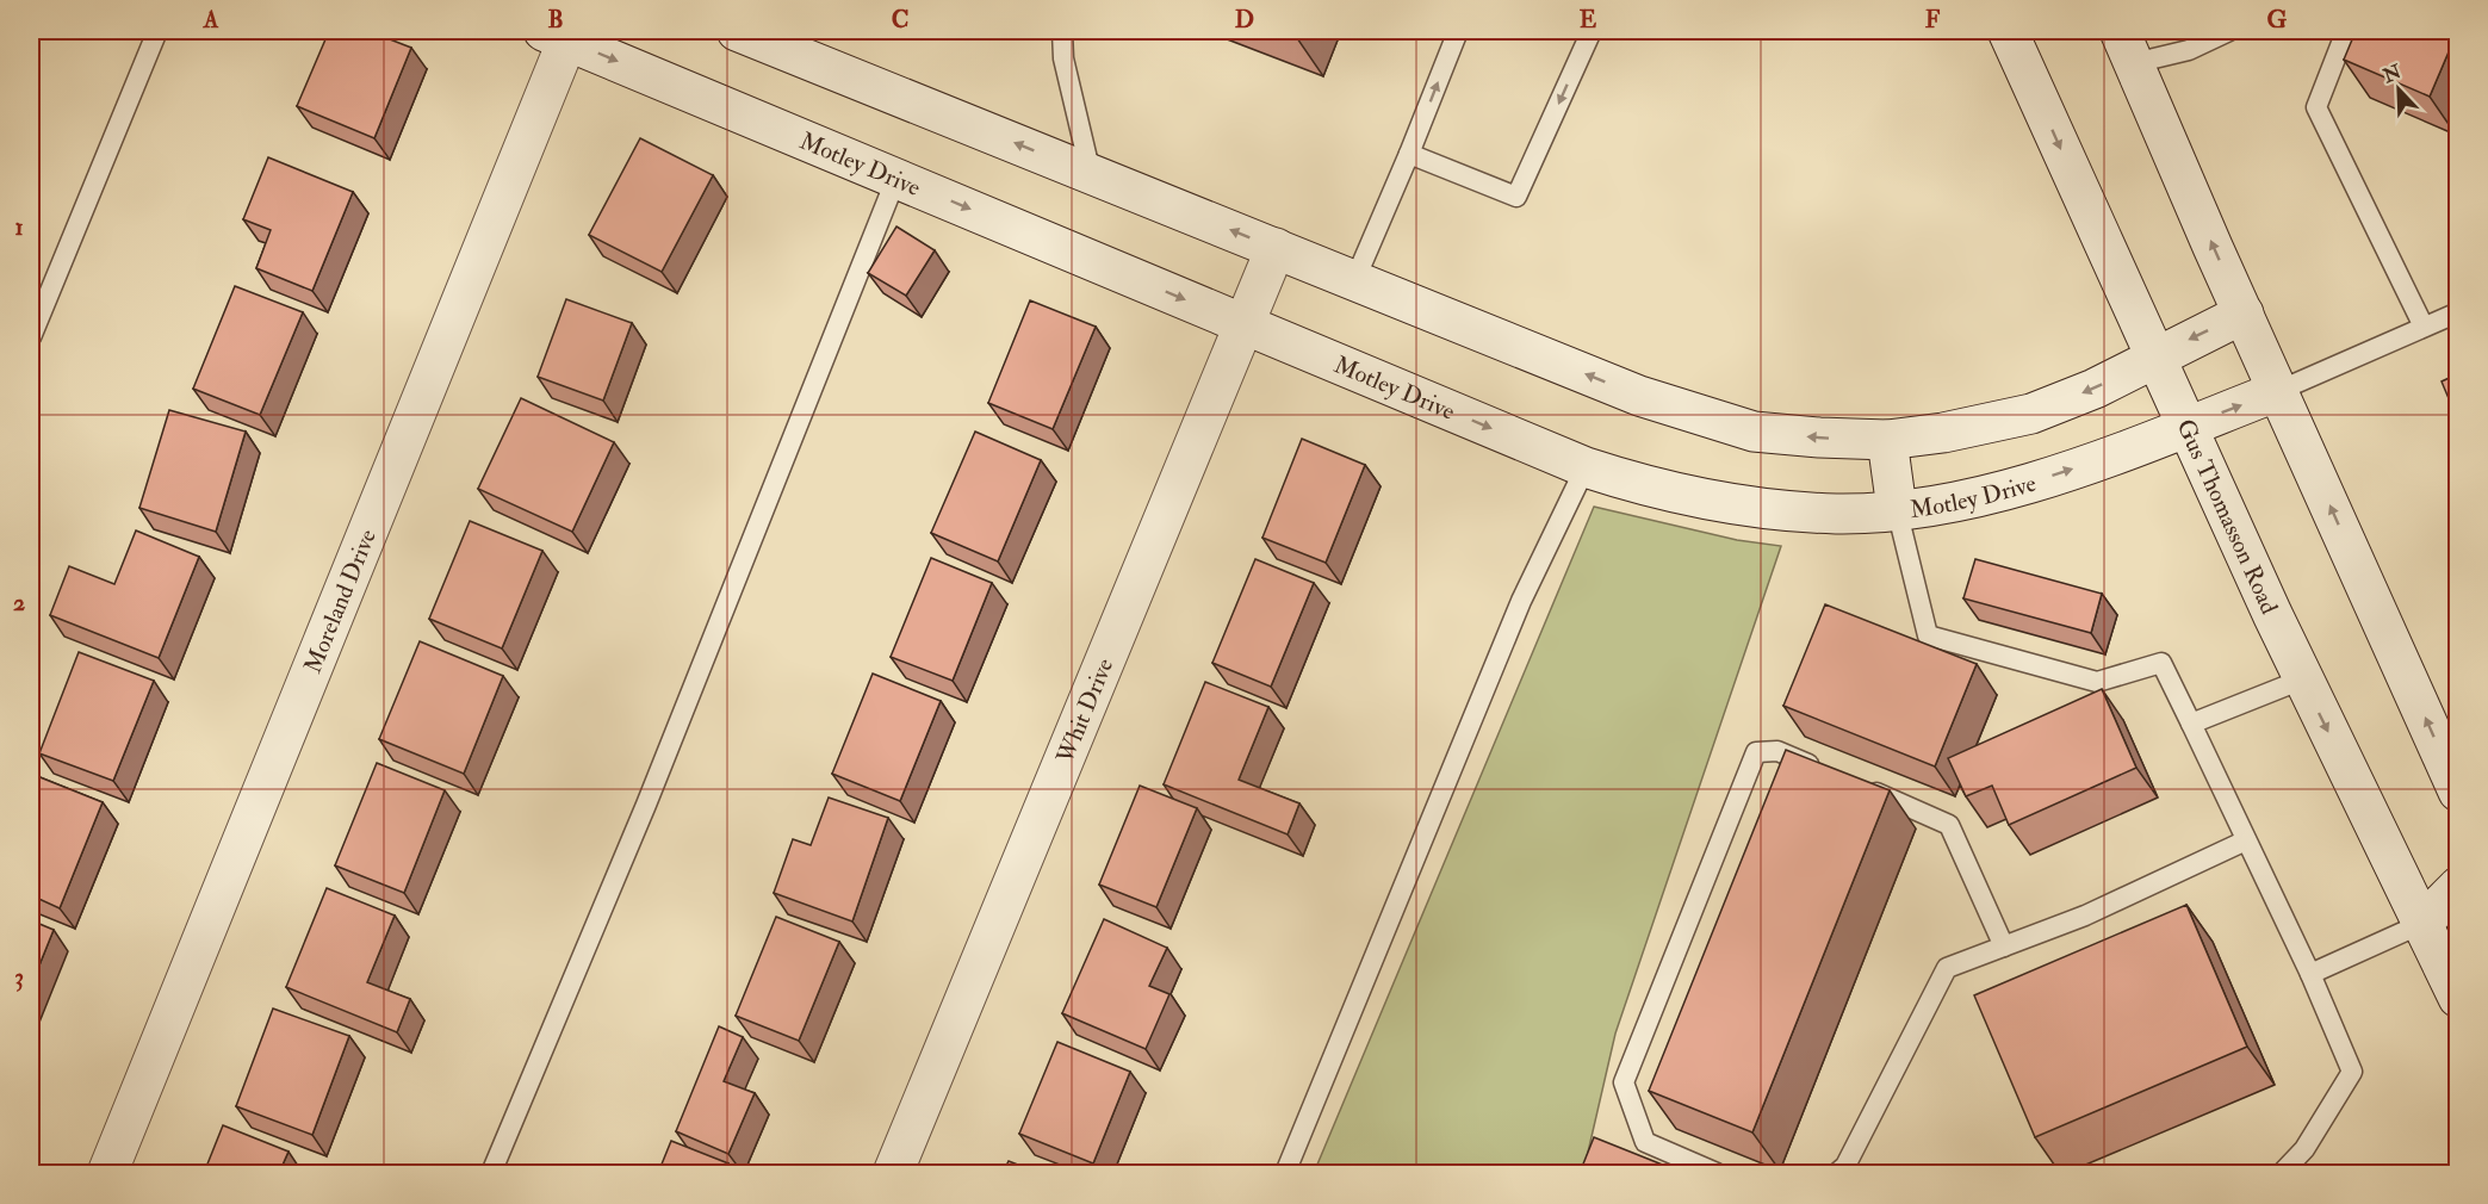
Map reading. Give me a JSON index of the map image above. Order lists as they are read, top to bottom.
{
  "streets": {
    "main road": [
      "Motley Drive",
      "Gus Thomasson Road",
      "Moreland Drive",
      "Whit Drive"
    ]
  },
  "crossings": [
    ["Motley Drive", "Gus Thomasson Road"],
    ["Motley Drive", "Moreland Drive"],
    ["Motley Drive", "Whit Drive"]
  ],
  "north": "top left",
  "grid": {
    "columns": [
      "A",
      "B",
      "C",
      "D",
      "E",
      "F",
      "G"
    ],
    "rows": ["1", "2", "3"]
  }
}
